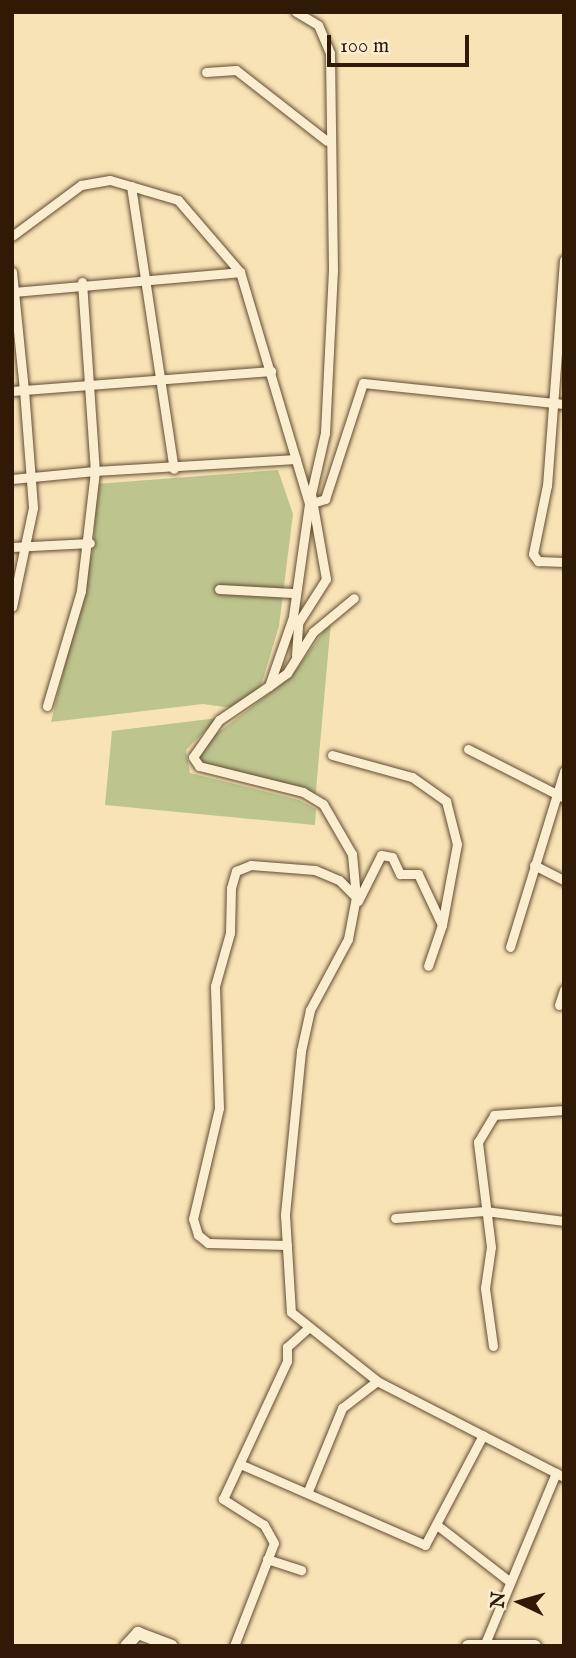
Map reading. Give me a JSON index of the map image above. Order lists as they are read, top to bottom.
{
  "scale_bar": "100 m",
  "north": "left"
}
